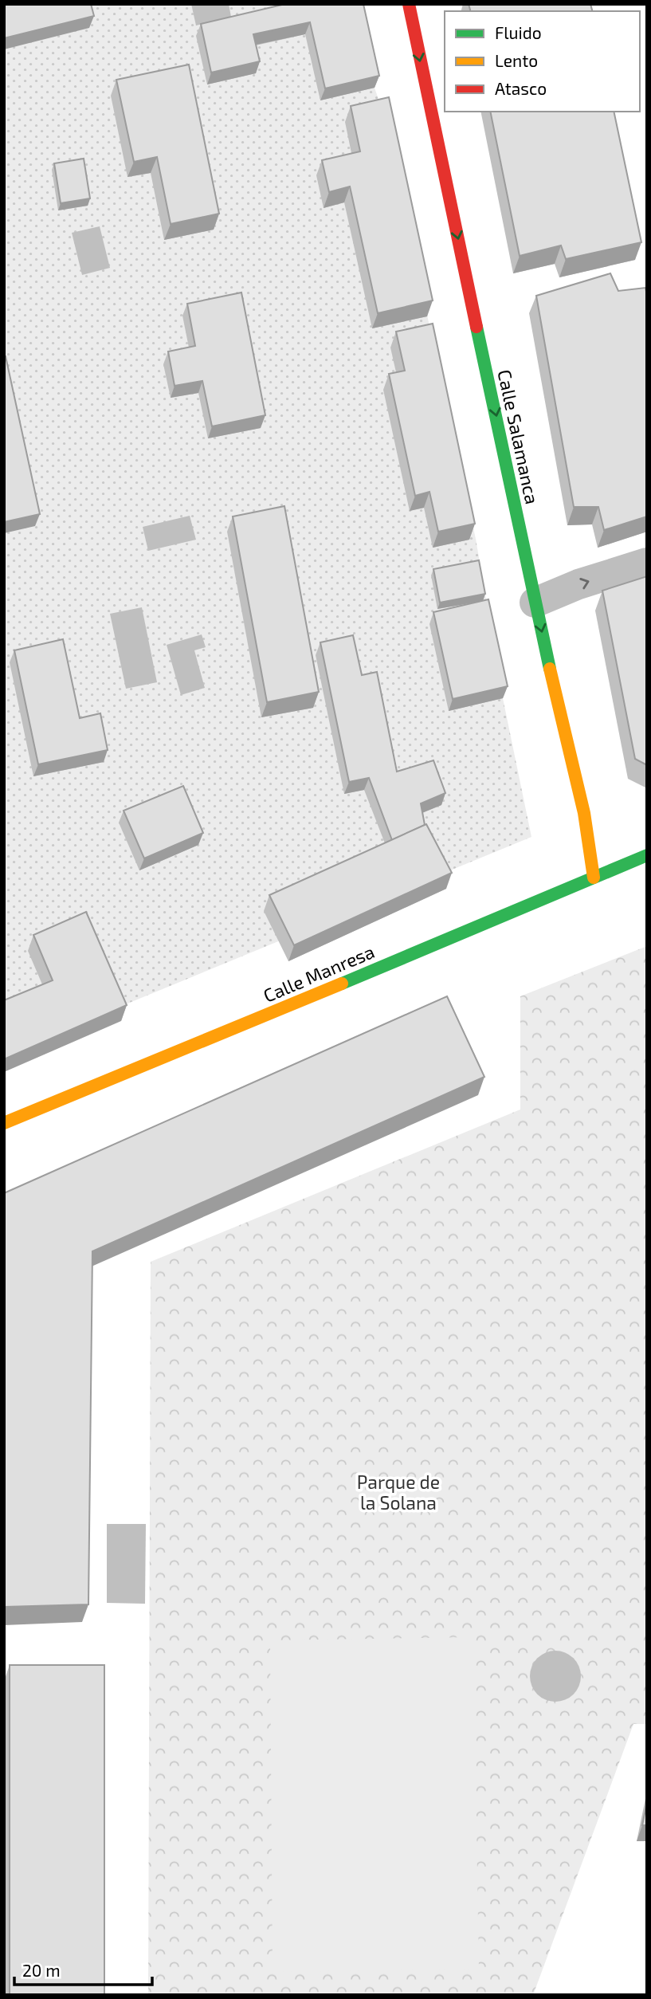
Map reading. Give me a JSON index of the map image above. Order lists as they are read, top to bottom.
{
  "streets": {
    "street": ["Calle Salamanca", "Calle Manresa"]
  },
  "crossings": [
    ["Calle Salamanca", "Calle Manresa"]
  ],
  "one_way": ["Calle Salamanca"],
  "parks": ["Parque de la Solana"],
  "legend": ["Fluido", "Lento", "Atasco"],
  "scale_bar": "20 m"
}
